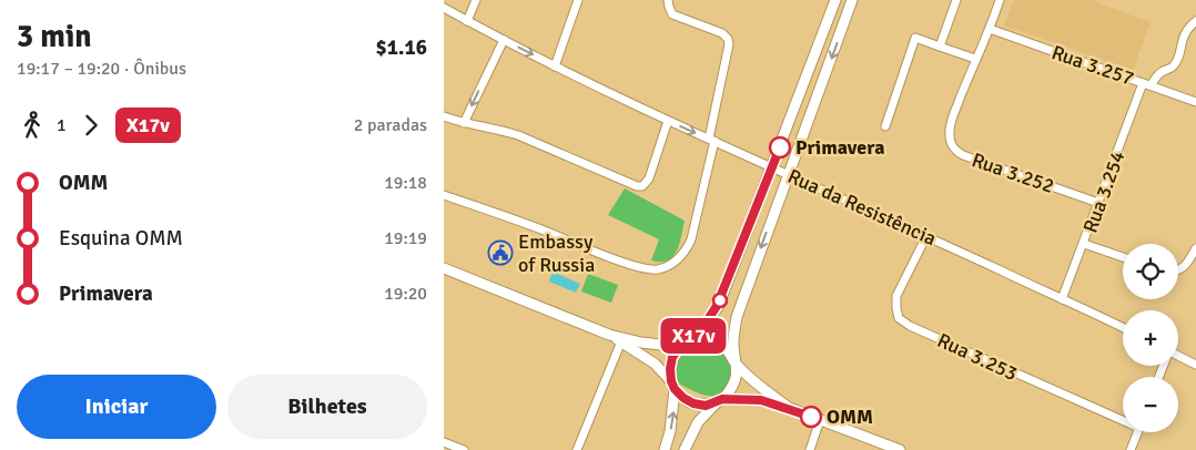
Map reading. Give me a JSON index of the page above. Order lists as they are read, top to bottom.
{
  "streets": {
    "street": [
      "Rua 3.257",
      "Rua 3.252",
      "Rua 3.254",
      "Rua da Resistência",
      "Rua 3.253"
    ]
  },
  "crossings": [
    ["Rua 3.257", "Rua 3.252"],
    ["Rua 3.257", "Rua 3.254"],
    ["Rua 3.252", "Rua 3.254"],
    ["Rua 3.254", "Rua da Resistência"],
    ["Rua da Resistência", "Rua 3.253"]
  ],
  "places": {
    "other": ["Primavera", "OMM"],
    "public building": ["Embassy of Russia"]
  },
  "lines": ["bus line X17v"],
  "page": {
    "heading": ["3 min", "19:17 – 19:20 · Ônibus", "$1.16"],
    "on_map": "X17v",
    "legs": ["1", "X17v", "2 paradas"],
    "list": [
      {
        "name": "OMM",
        "value": "19:18"
      },
      {
        "name": "Esquina OMM",
        "value": "19:19"
      },
      {
        "name": "Primavera",
        "value": "19:20"
      }
    ],
    "map_buttons": ["+", "−"],
    "buttons": ["Iniciar", "Bilhetes"]
  }
}
